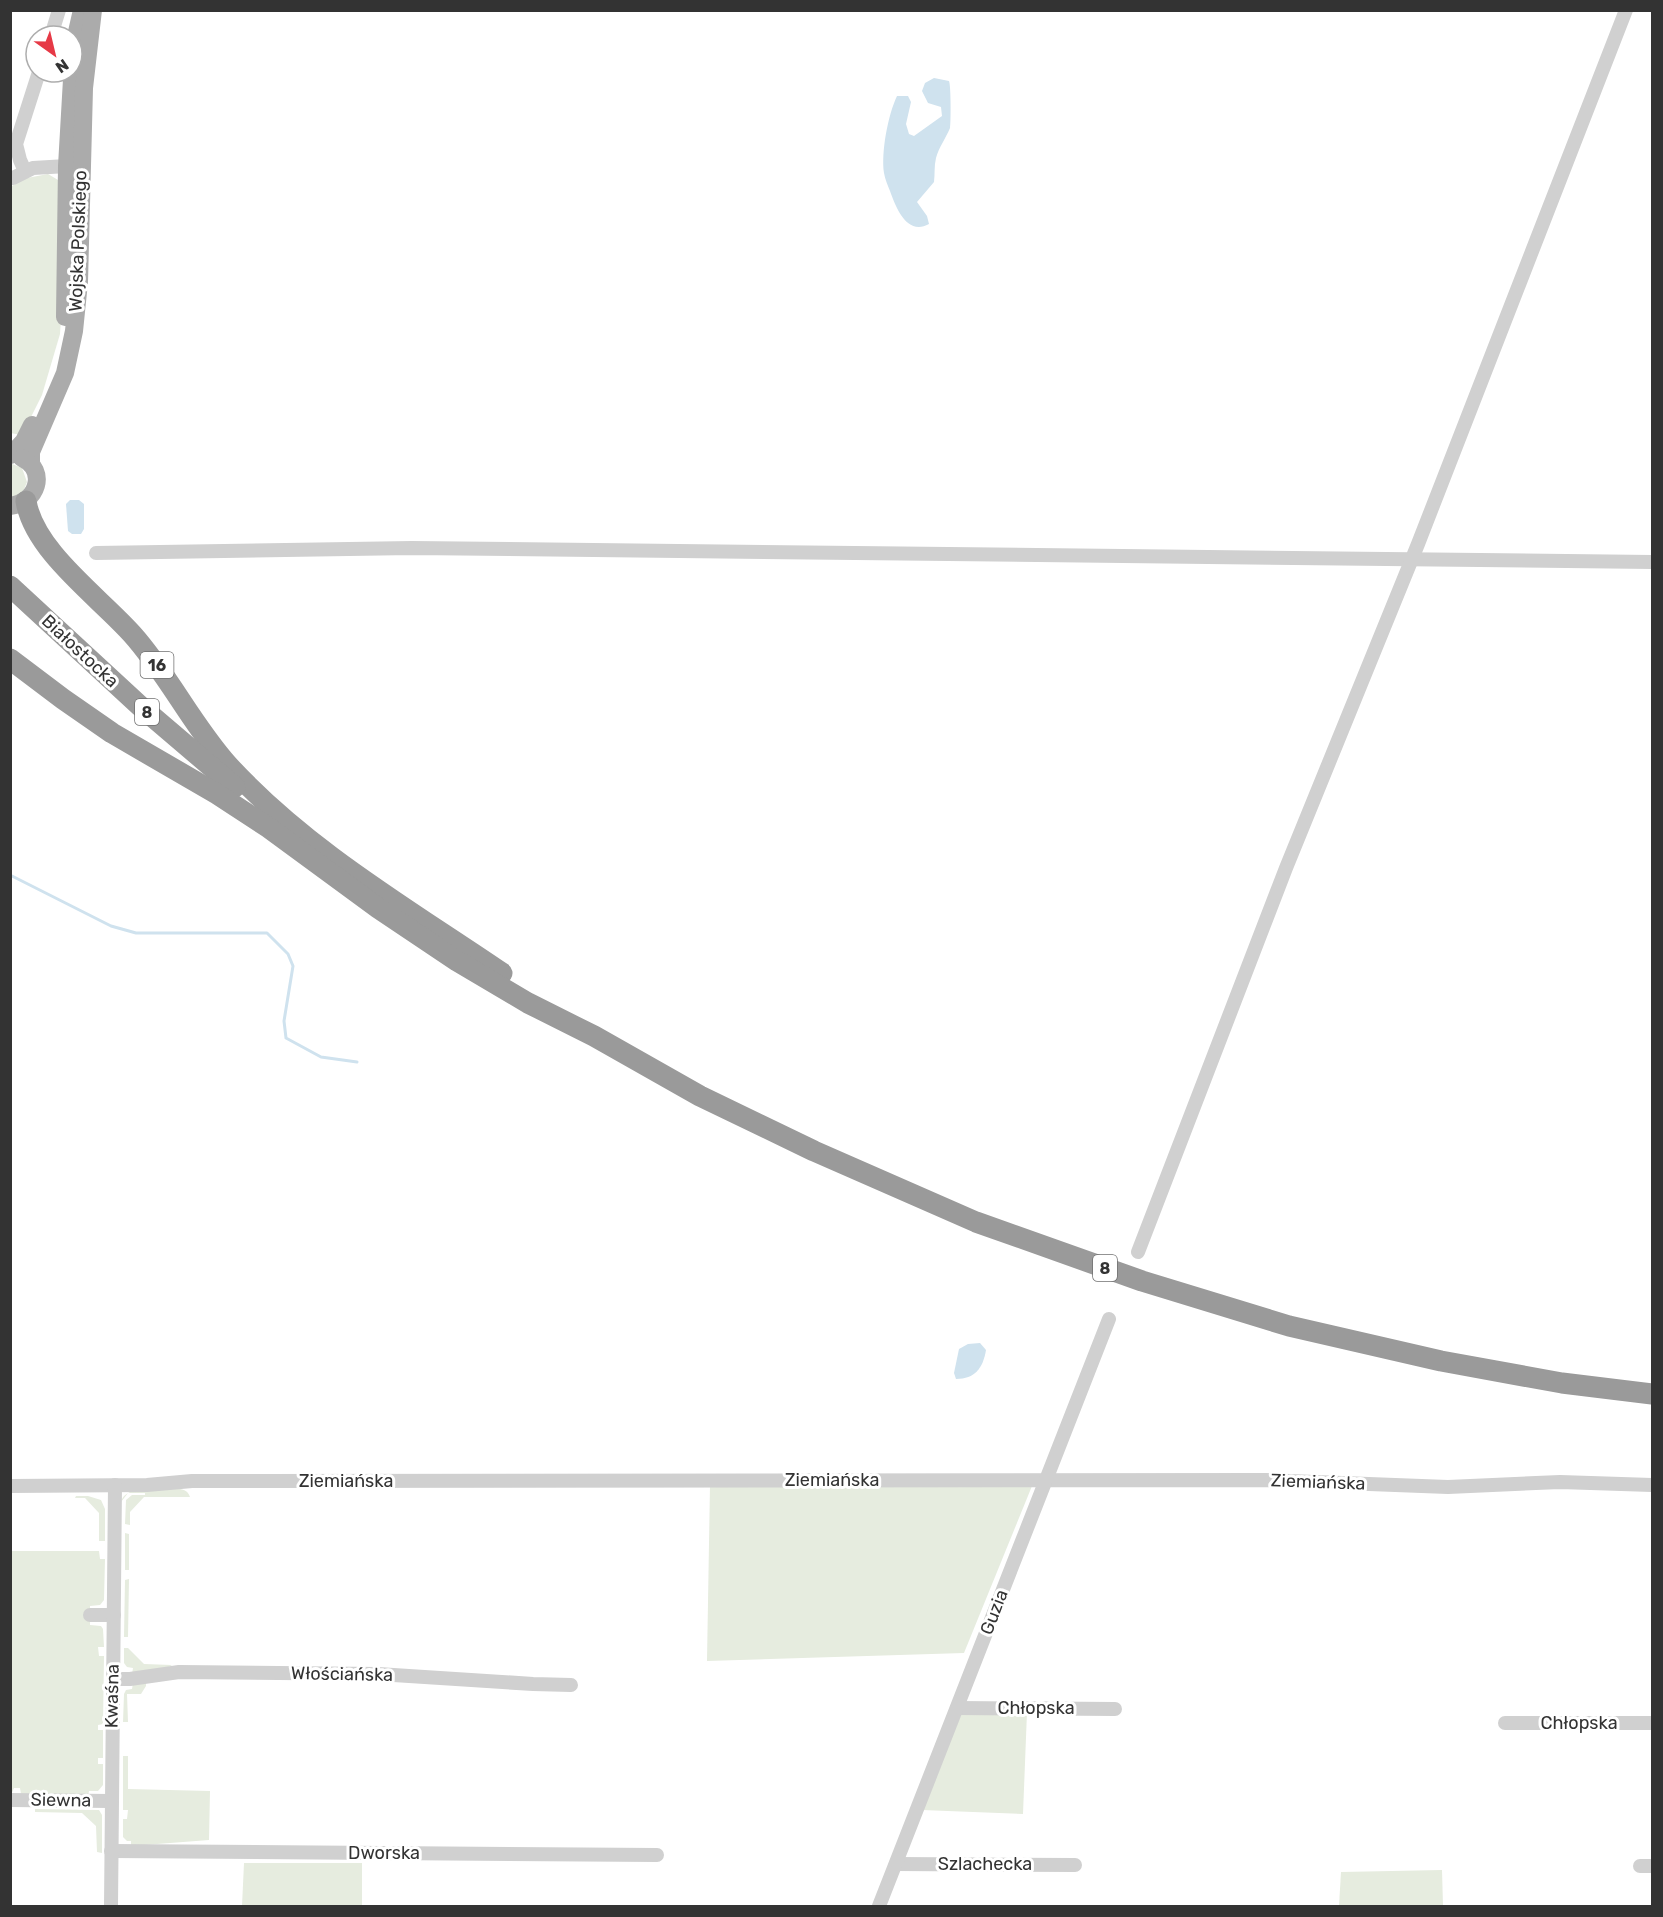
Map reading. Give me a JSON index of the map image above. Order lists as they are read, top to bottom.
{
  "streets": {
    "highway": ["Białostocka", "16", "8"],
    "main road": ["Wojska Polskiego"],
    "street": [
      "Ziemiańska",
      "Guzia",
      "Włościańska",
      "Kwaśna",
      "Chłopska",
      "Siewna",
      "Dworska",
      "Szlachecka"
    ]
  },
  "crossings": [
    ["Wojska Polskiego", "16"],
    ["Białostocka", "16"],
    ["Białostocka", "8"],
    ["16", "8"],
    ["Ziemiańska", "Guzia"],
    ["Ziemiańska", "Kwaśna"],
    ["Guzia", "Chłopska"],
    ["Guzia", "Szlachecka"],
    ["Włościańska", "Kwaśna"],
    ["Kwaśna", "Siewna"],
    ["Kwaśna", "Dworska"]
  ],
  "north": "bottom right"
}
